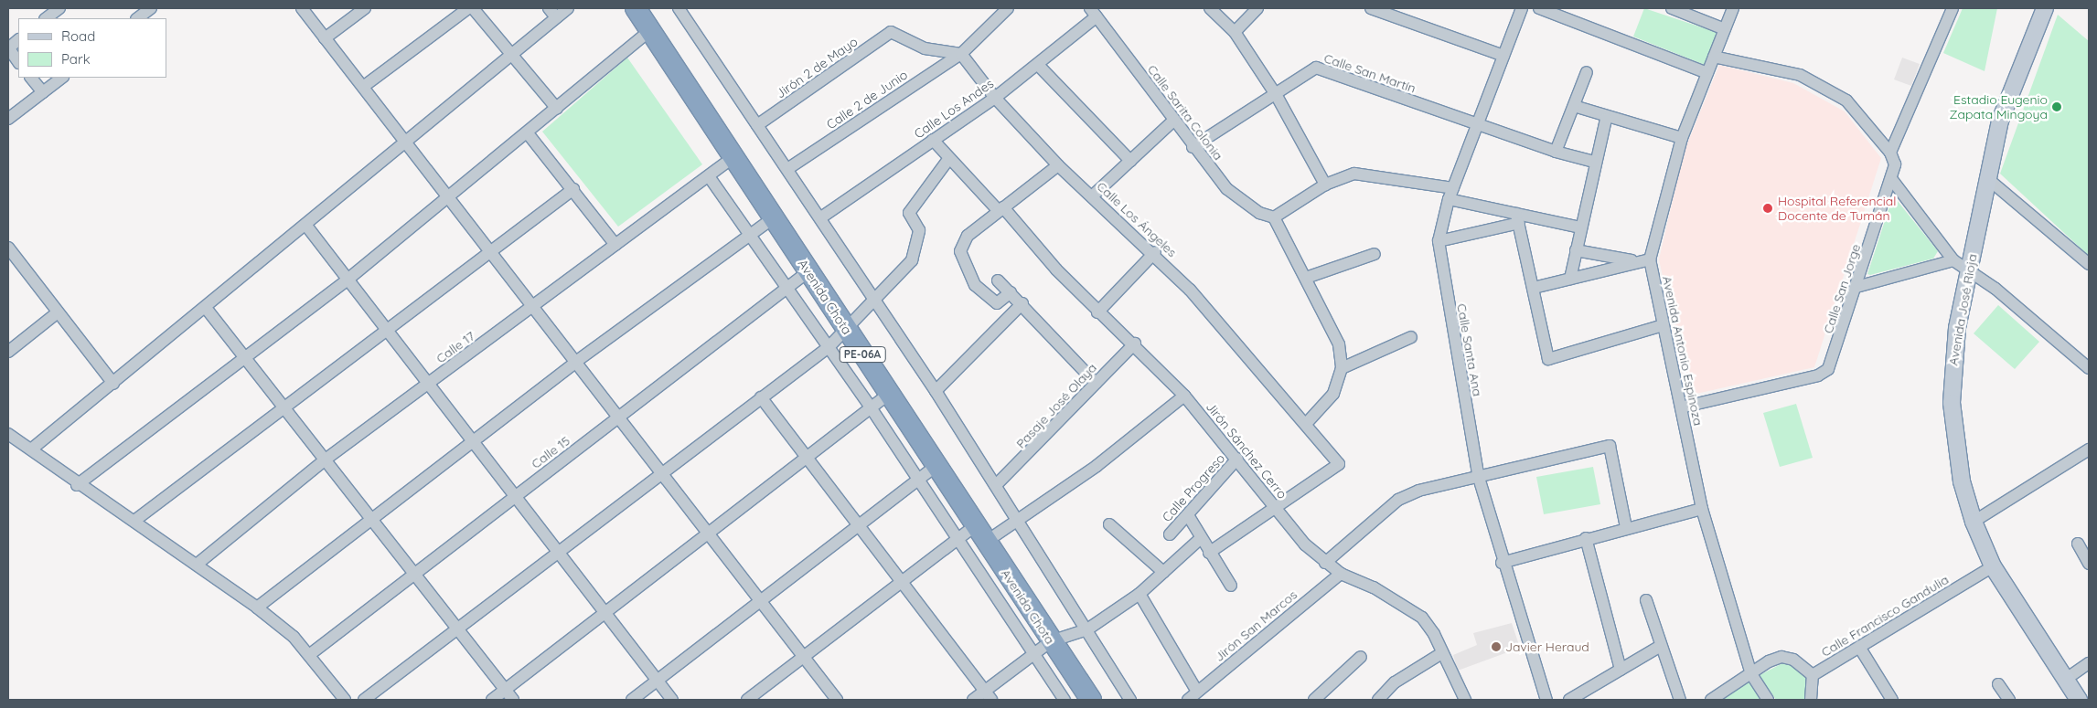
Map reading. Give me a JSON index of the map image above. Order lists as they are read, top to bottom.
{
  "streets": {
    "highway": ["Avenida Chota", "PE-06A"],
    "street": [
      "Jirón 2 de Mayo",
      "Calle San Martín",
      "Calle 2 de Junio",
      "Calle Los Andes",
      "Calle Sarita Colonia",
      "Calle Los Ángeles",
      "Calle San Jorge",
      "Avenida José Rioja",
      "Calle 17",
      "Calle Santa Ana",
      "Avenida Antonio Espinoza",
      "Pasaje José Olaya",
      "Jirón Sánchez Cerro",
      "Calle 15",
      "Calle Progreso",
      "Calle Francisco Gandulia",
      "Jirón San Marcos"
    ]
  },
  "crossings": [
    ["Jirón 2 de Mayo", "Calle 2 de Junio"],
    ["Jirón 2 de Mayo", "Calle Los Ángeles"],
    ["Calle San Martín", "Calle Sarita Colonia"],
    ["Calle San Martín", "Calle Santa Ana"],
    ["Calle 2 de Junio", "Calle Los Ángeles"],
    ["Calle Los Andes", "Calle Sarita Colonia"],
    ["Calle Los Andes", "Calle Los Ángeles"],
    ["Calle Los Andes", "Jirón Sánchez Cerro"],
    ["Calle Los Ángeles", "Jirón Sánchez Cerro"],
    ["Calle San Jorge", "Avenida Antonio Espinoza"],
    ["Avenida Chota", "Calle 17"],
    ["Avenida Chota", "Calle 15"],
    ["Avenida José Rioja", "Calle Francisco Gandulia"],
    ["Pasaje José Olaya", "Jirón Sánchez Cerro"],
    ["Jirón Sánchez Cerro", "Calle Progreso"],
    ["Jirón Sánchez Cerro", "Jirón San Marcos"]
  ],
  "places": ["Estadio Eugenio Zapata Mingoya", "Hospital Referencial Docente de Tumán", "Javier Heraud"],
  "legend": ["Road", "Park"]
}
